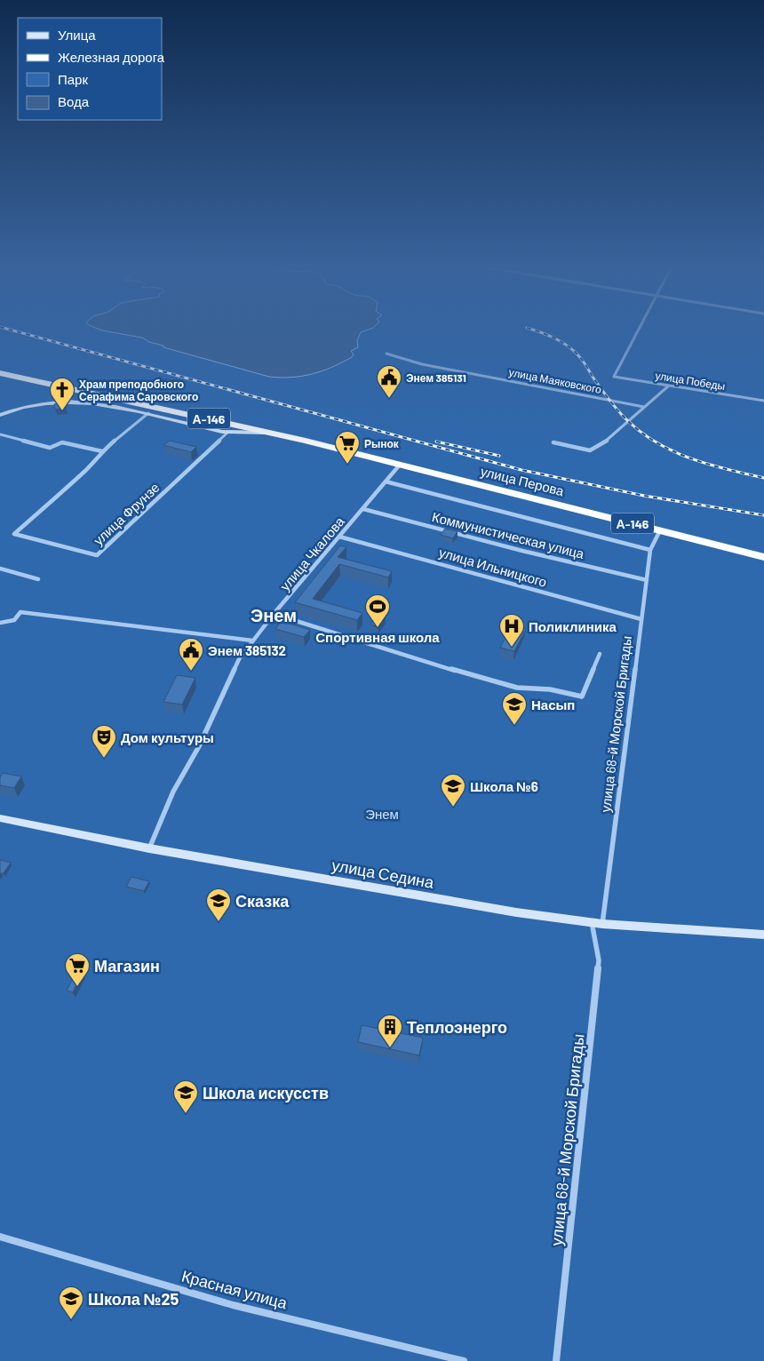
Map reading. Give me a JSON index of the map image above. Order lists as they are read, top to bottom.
{
  "streets": {
    "highway": ["А-146", "улица Перова"],
    "street": [
      "улица Маяковского",
      "улица Победы",
      "улица Фрунзе",
      "Коммунистическая улица",
      "улица Чкалова",
      "улица Ильницкого",
      "улица 68-й Морской Бригады",
      "улица Седина",
      "Красная улица"
    ]
  },
  "crossings": [
    ["улица Перова", "улица Фрунзе"],
    ["улица Перова", "улица Чкалова"],
    ["улица Перова", "улица 68-й Морской Бригады"],
    ["Коммунистическая улица", "улица Чкалова"],
    ["Коммунистическая улица", "улица 68-й Морской Бригады"],
    ["улица Чкалова", "улица Ильницкого"],
    ["улица Чкалова", "улица Седина"],
    ["улица Ильницкого", "улица 68-й Морской Бригады"],
    ["улица 68-й Морской Бригады", "улица Седина"]
  ],
  "districts": ["Энем"],
  "parks": ["Энем"],
  "places": {
    "public building": ["Энем 385131", "Энем 385132"],
    "church": ["Храм преподобного Серафима Саровского"],
    "supermarket": ["Рынок", "Магазин"],
    "sports": ["Спортивная школа"],
    "hospital": ["Поликлиника"],
    "school or university": [
      "Насып",
      "Школа №6",
      "Сказка",
      "Школа искусств",
      "Школа №25"
    ],
    "theatre": ["Дом культуры"],
    "building": ["Теплоэнерго"]
  },
  "legend": [
    "Улица",
    "Железная дорога",
    "Парк",
    "Вода"
  ]
}
